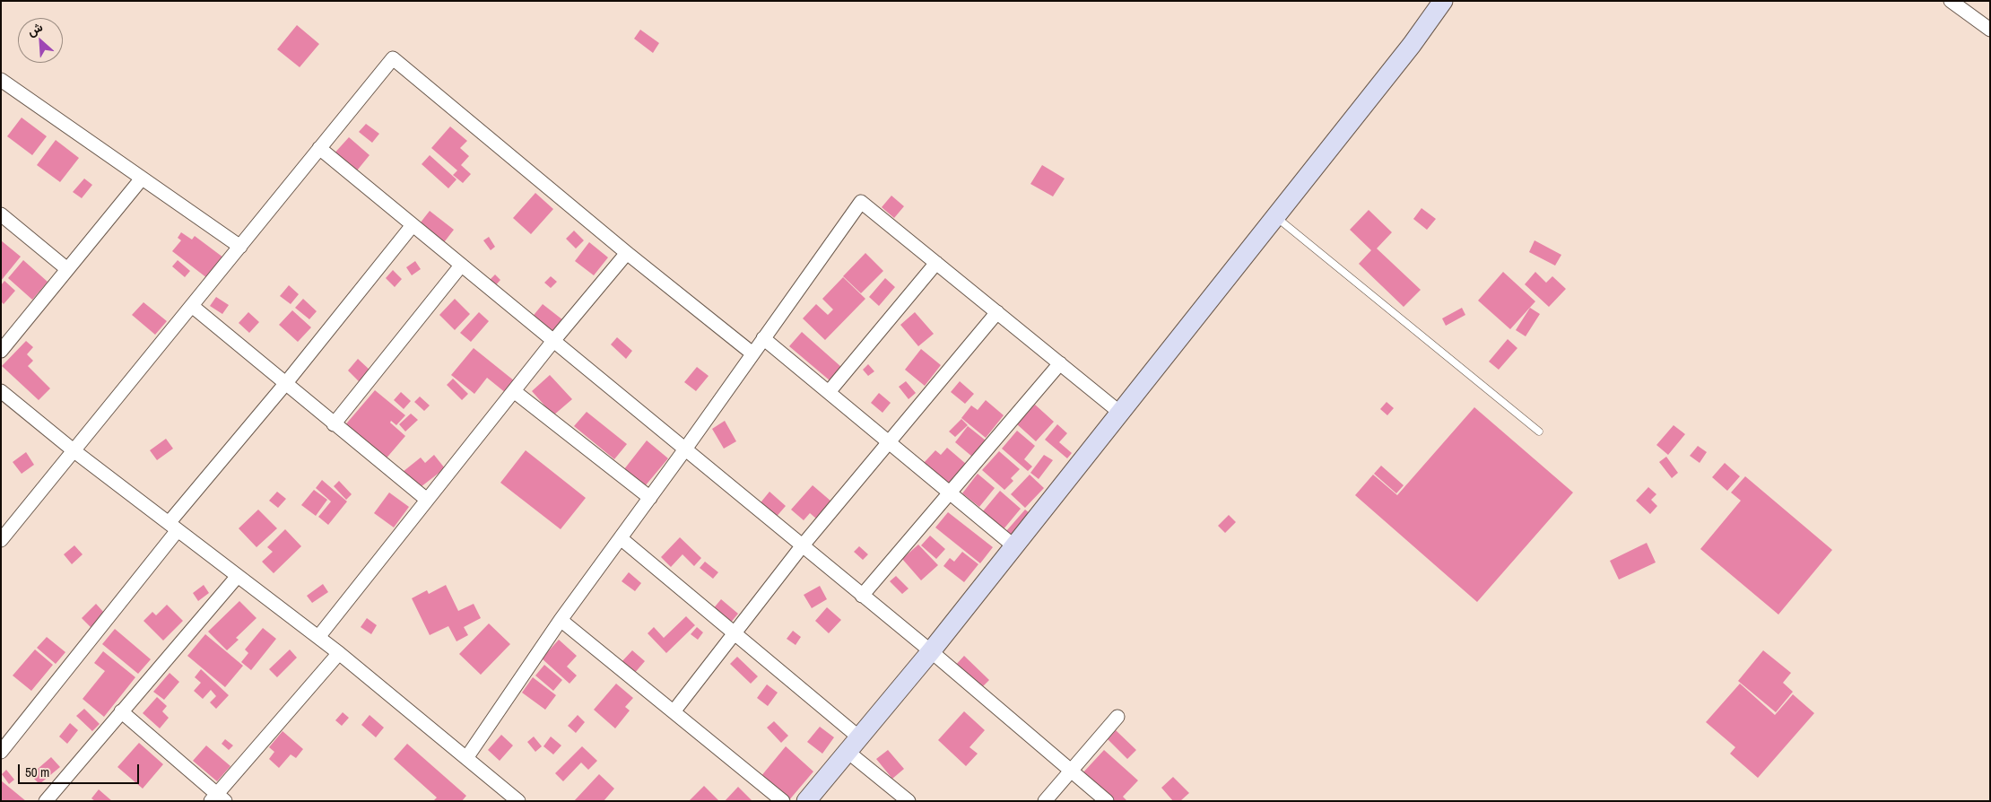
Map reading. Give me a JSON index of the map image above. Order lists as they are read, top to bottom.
{
  "scale_bar": "50 m",
  "north": "top left"
}
